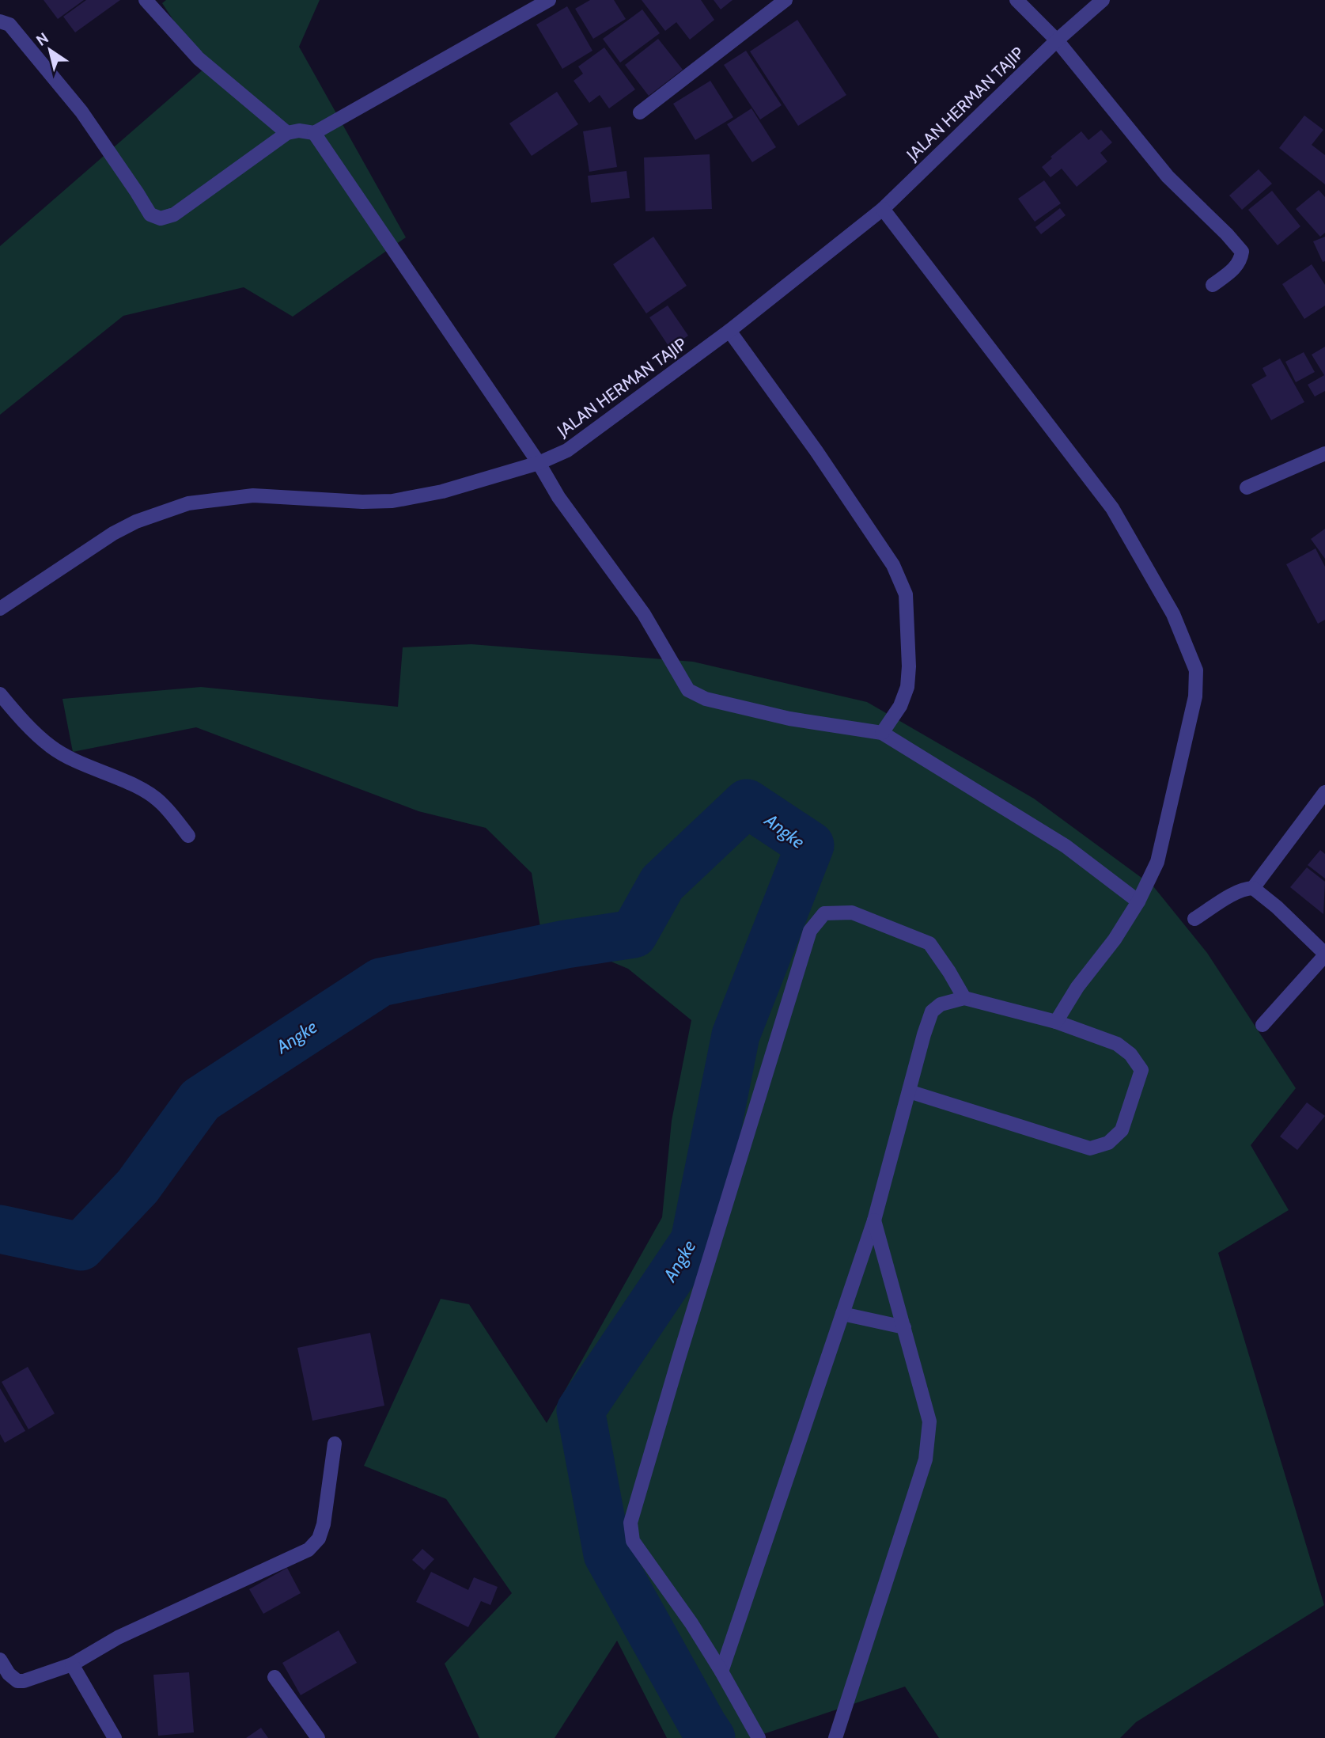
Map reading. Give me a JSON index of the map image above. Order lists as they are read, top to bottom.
{
  "streets": {
    "street": ["JALAN HERMAN TAJIP"]
  },
  "water": ["Angke"],
  "north": "top left"
}
